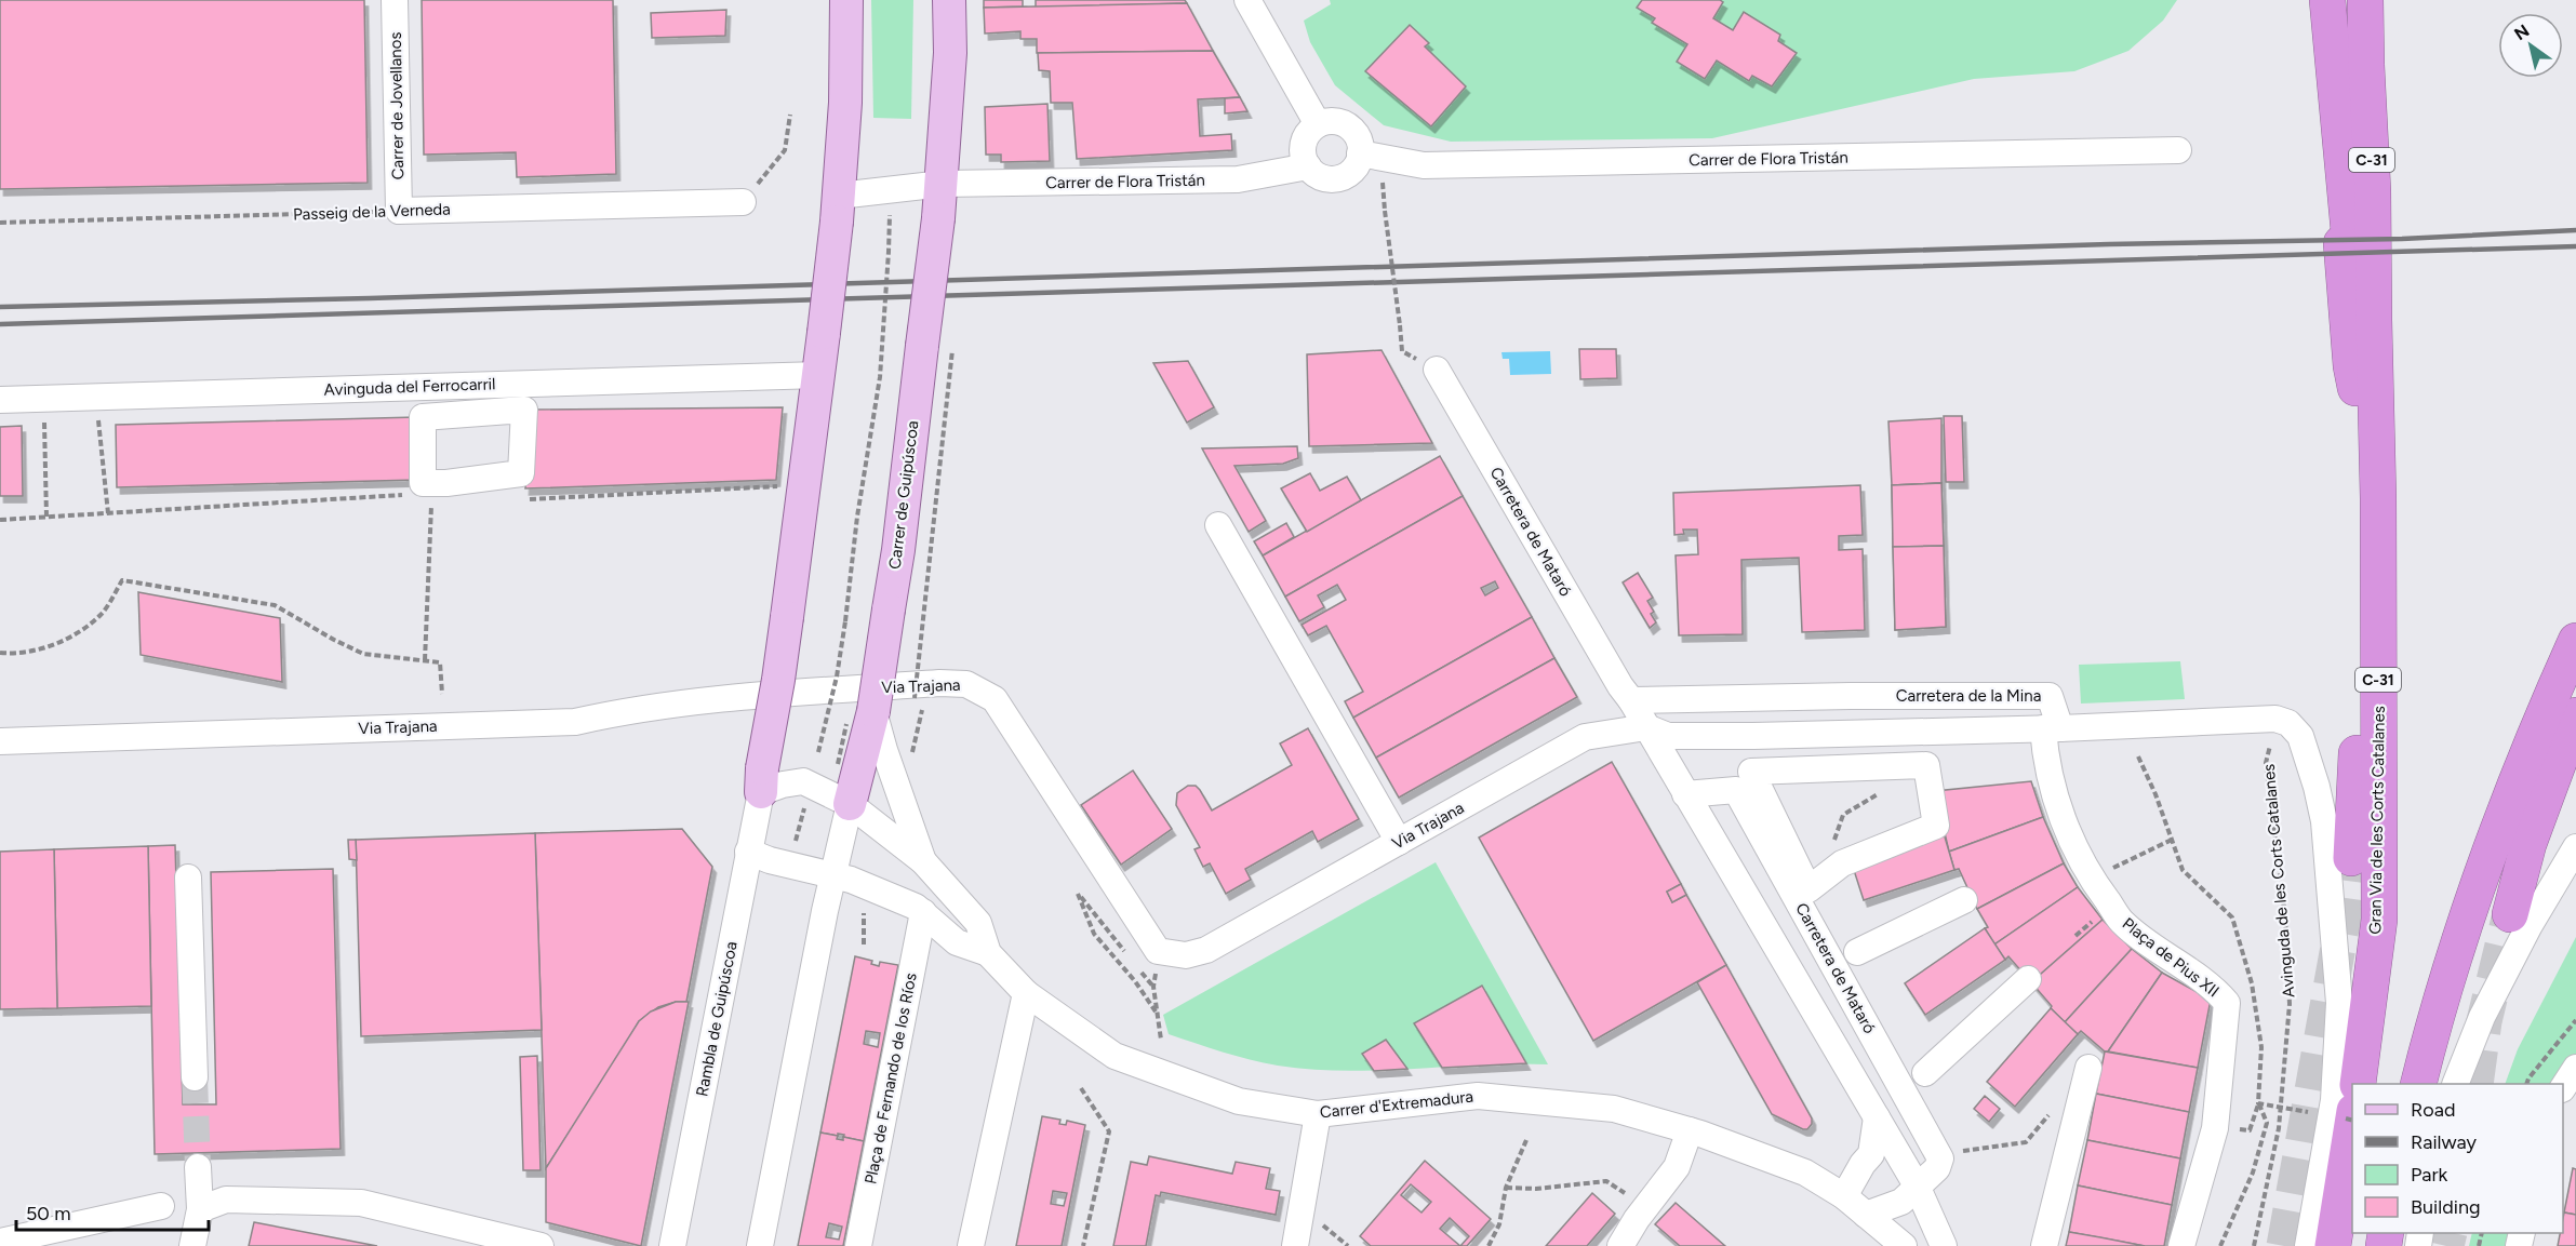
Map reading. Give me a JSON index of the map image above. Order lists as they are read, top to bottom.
{
  "streets": {
    "highway": ["C-31", "Gran Via de les Corts Catalanes"],
    "main road": ["Carrer de Guipúscoa"],
    "street": [
      "Carrer de Jovellanos",
      "Carrer de Flora Tristán",
      "Passeig de la Verneda",
      "Avinguda del Ferrocarril",
      "Carretera de Mataró",
      "Via Trajana",
      "Carretera de la Mina",
      "Plaça de Pius XII",
      "Rambla de Guipúscoa",
      "Plaça de Fernando de los Ríos",
      "Carrer d'Extremadura"
    ],
    "path": ["Avinguda de les Corts Catalanes"]
  },
  "crossings": [
    ["Carrer de Jovellanos", "Passeig de la Verneda"],
    ["Carrer de Flora Tristán", "Carrer de Guipúscoa"],
    ["Carrer de Guipúscoa", "Carrer d'Extremadura"],
    ["Carretera de Mataró", "Via Trajana"],
    ["Carretera de Mataró", "Carretera de la Mina"],
    ["Carretera de la Mina", "Plaça de Pius XII"],
    ["Rambla de Guipúscoa", "Carrer d'Extremadura"],
    ["Plaça de Fernando de los Ríos", "Carrer d'Extremadura"]
  ],
  "legend": [
    "Road",
    "Railway",
    "Park",
    "Building"
  ],
  "scale_bar": "50 m",
  "north": "top left"
}
